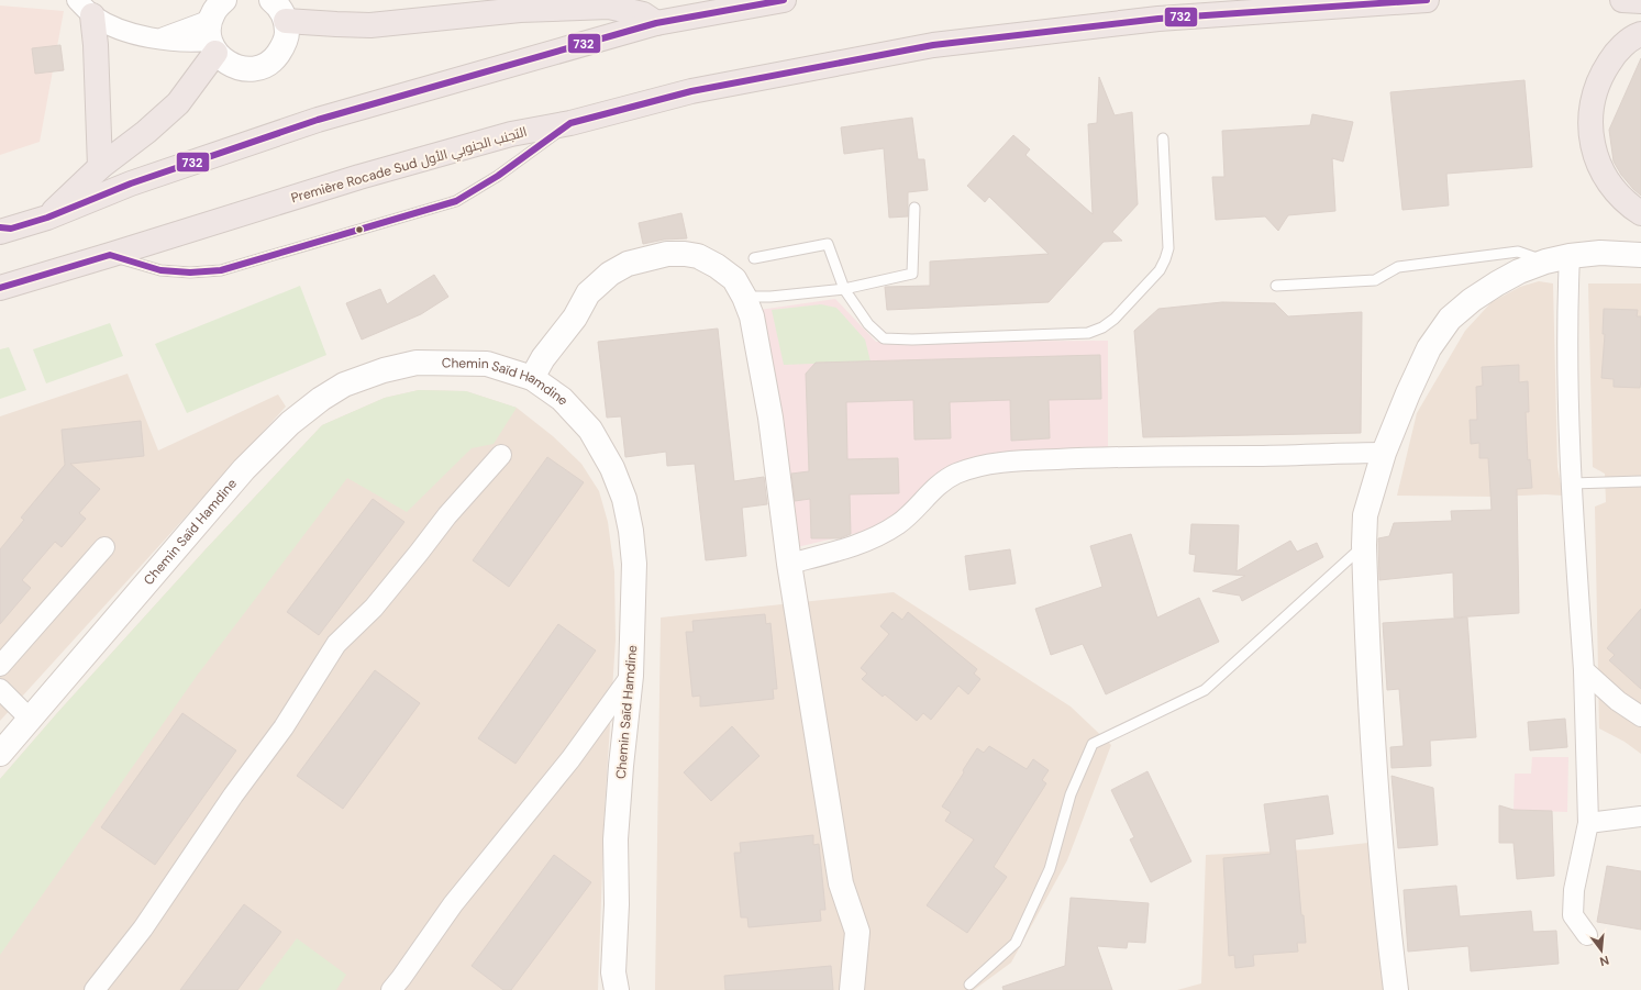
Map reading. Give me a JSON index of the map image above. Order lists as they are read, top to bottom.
{
  "streets": {
    "highway": ["Première Rocade Sud التجنب الجنوبي الأول"],
    "main road": ["Chemin Saïd Hamdine"]
  },
  "lines": ["transit line 732"],
  "north": "bottom"
}
